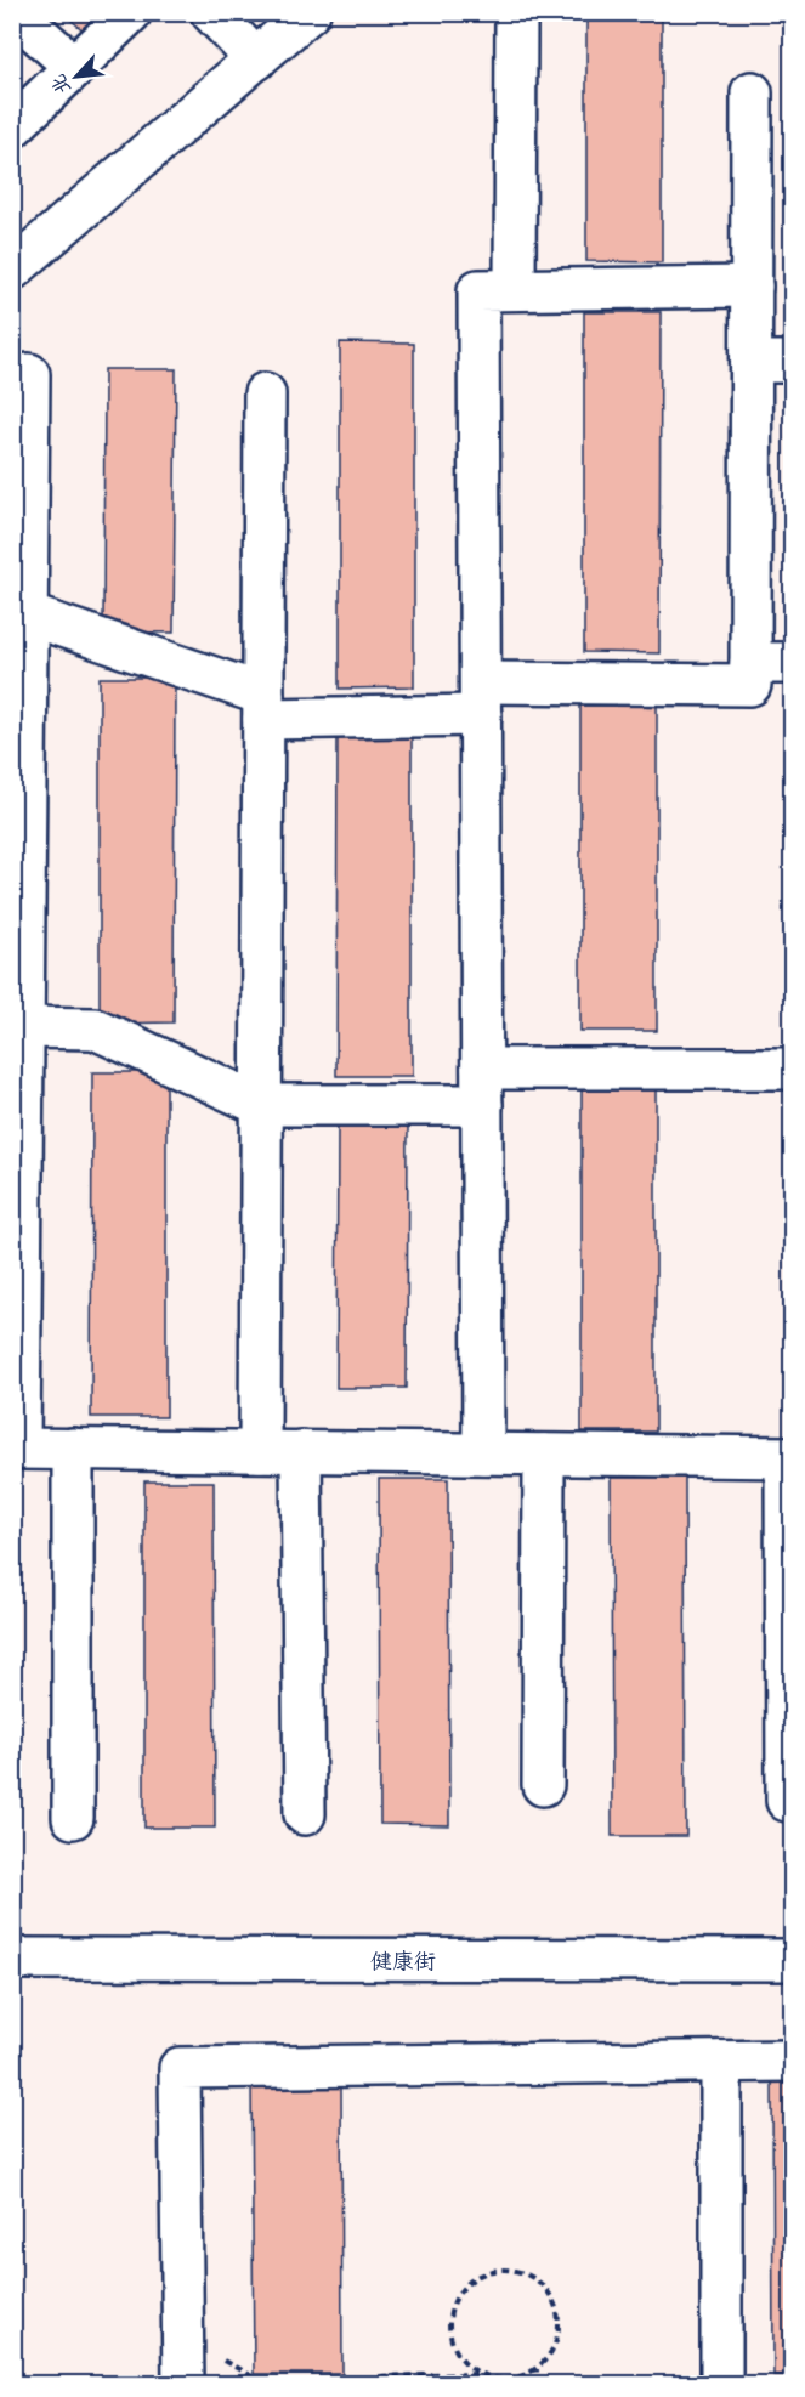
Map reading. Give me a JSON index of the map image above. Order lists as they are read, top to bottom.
{
  "streets": {
    "street": ["健康街"]
  },
  "north": "bottom left"
}
